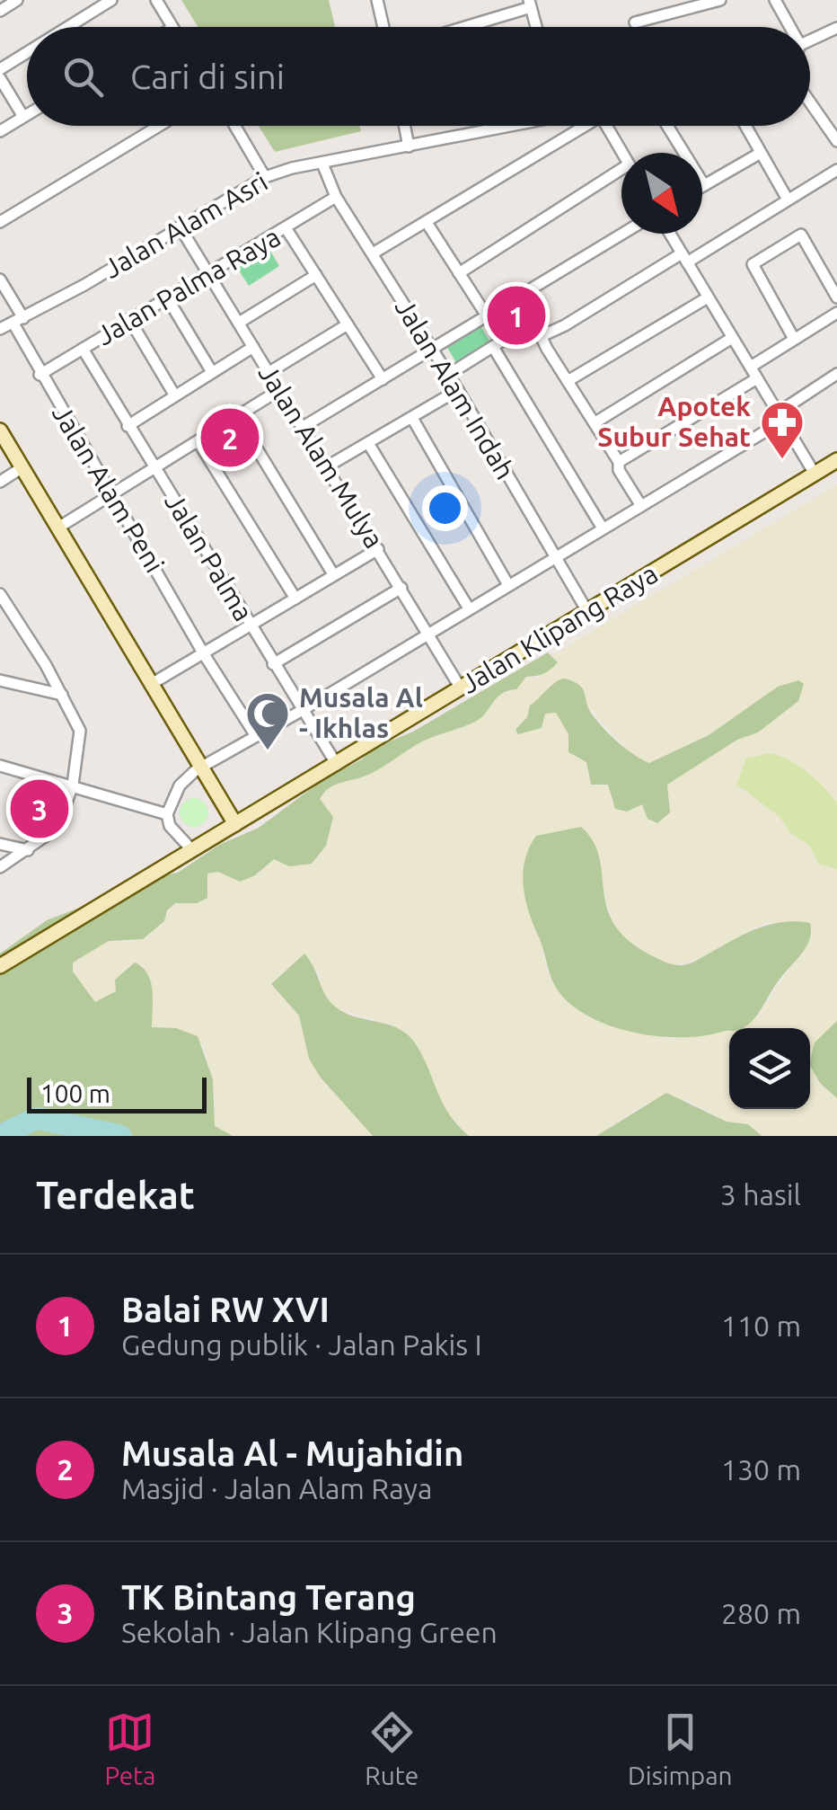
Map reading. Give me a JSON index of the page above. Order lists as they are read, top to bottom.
{
  "streets": {
    "main road": ["Jalan Klipang Raya"],
    "street": [
      "Jalan Alam Asri",
      "Jalan Palma Raya",
      "Jalan Alam Indah",
      "Jalan Alam Mulya",
      "Jalan Alam Peni",
      "Jalan Palma"
    ]
  },
  "crossings": [
    ["Jalan Alam Asri", "Jalan Alam Indah"],
    ["Jalan Alam Asri", "Jalan Alam Mulya"],
    ["Jalan Alam Asri", "Jalan Alam Peni"],
    ["Jalan Palma Raya", "Jalan Alam Indah"],
    ["Jalan Palma Raya", "Jalan Alam Mulya"],
    ["Jalan Palma Raya", "Jalan Alam Peni"],
    ["Jalan Palma Raya", "Jalan Palma"],
    ["Jalan Alam Indah", "Jalan Klipang Raya"],
    ["Jalan Alam Mulya", "Jalan Klipang Raya"],
    ["Jalan Palma", "Jalan Klipang Raya"]
  ],
  "places": {
    "pharmacy": ["Apotek Subur Sehat"],
    "mosque": ["Musala Al - Ikhlas"]
  },
  "scale_bar": "100 m",
  "north": "bottom right",
  "page": {
    "search": "Cari di sini",
    "pins": ["1", "2", "3"],
    "scale": "100 m",
    "heading": ["Terdekat", "3 hasil"],
    "list": [
      {
        "mark": "1",
        "name": "Balai RW XVI",
        "note": "Gedung publik · Jalan Pakis I",
        "value": "110 m"
      },
      {
        "mark": "2",
        "name": "Musala Al - Mujahidin",
        "note": "Masjid · Jalan Alam Raya",
        "value": "130 m"
      },
      {
        "mark": "3",
        "name": "TK Bintang Terang",
        "note": "Sekolah · Jalan Klipang Green",
        "value": "280 m"
      }
    ],
    "nav": ["Peta", "Rute", "Disimpan"]
  }
}
